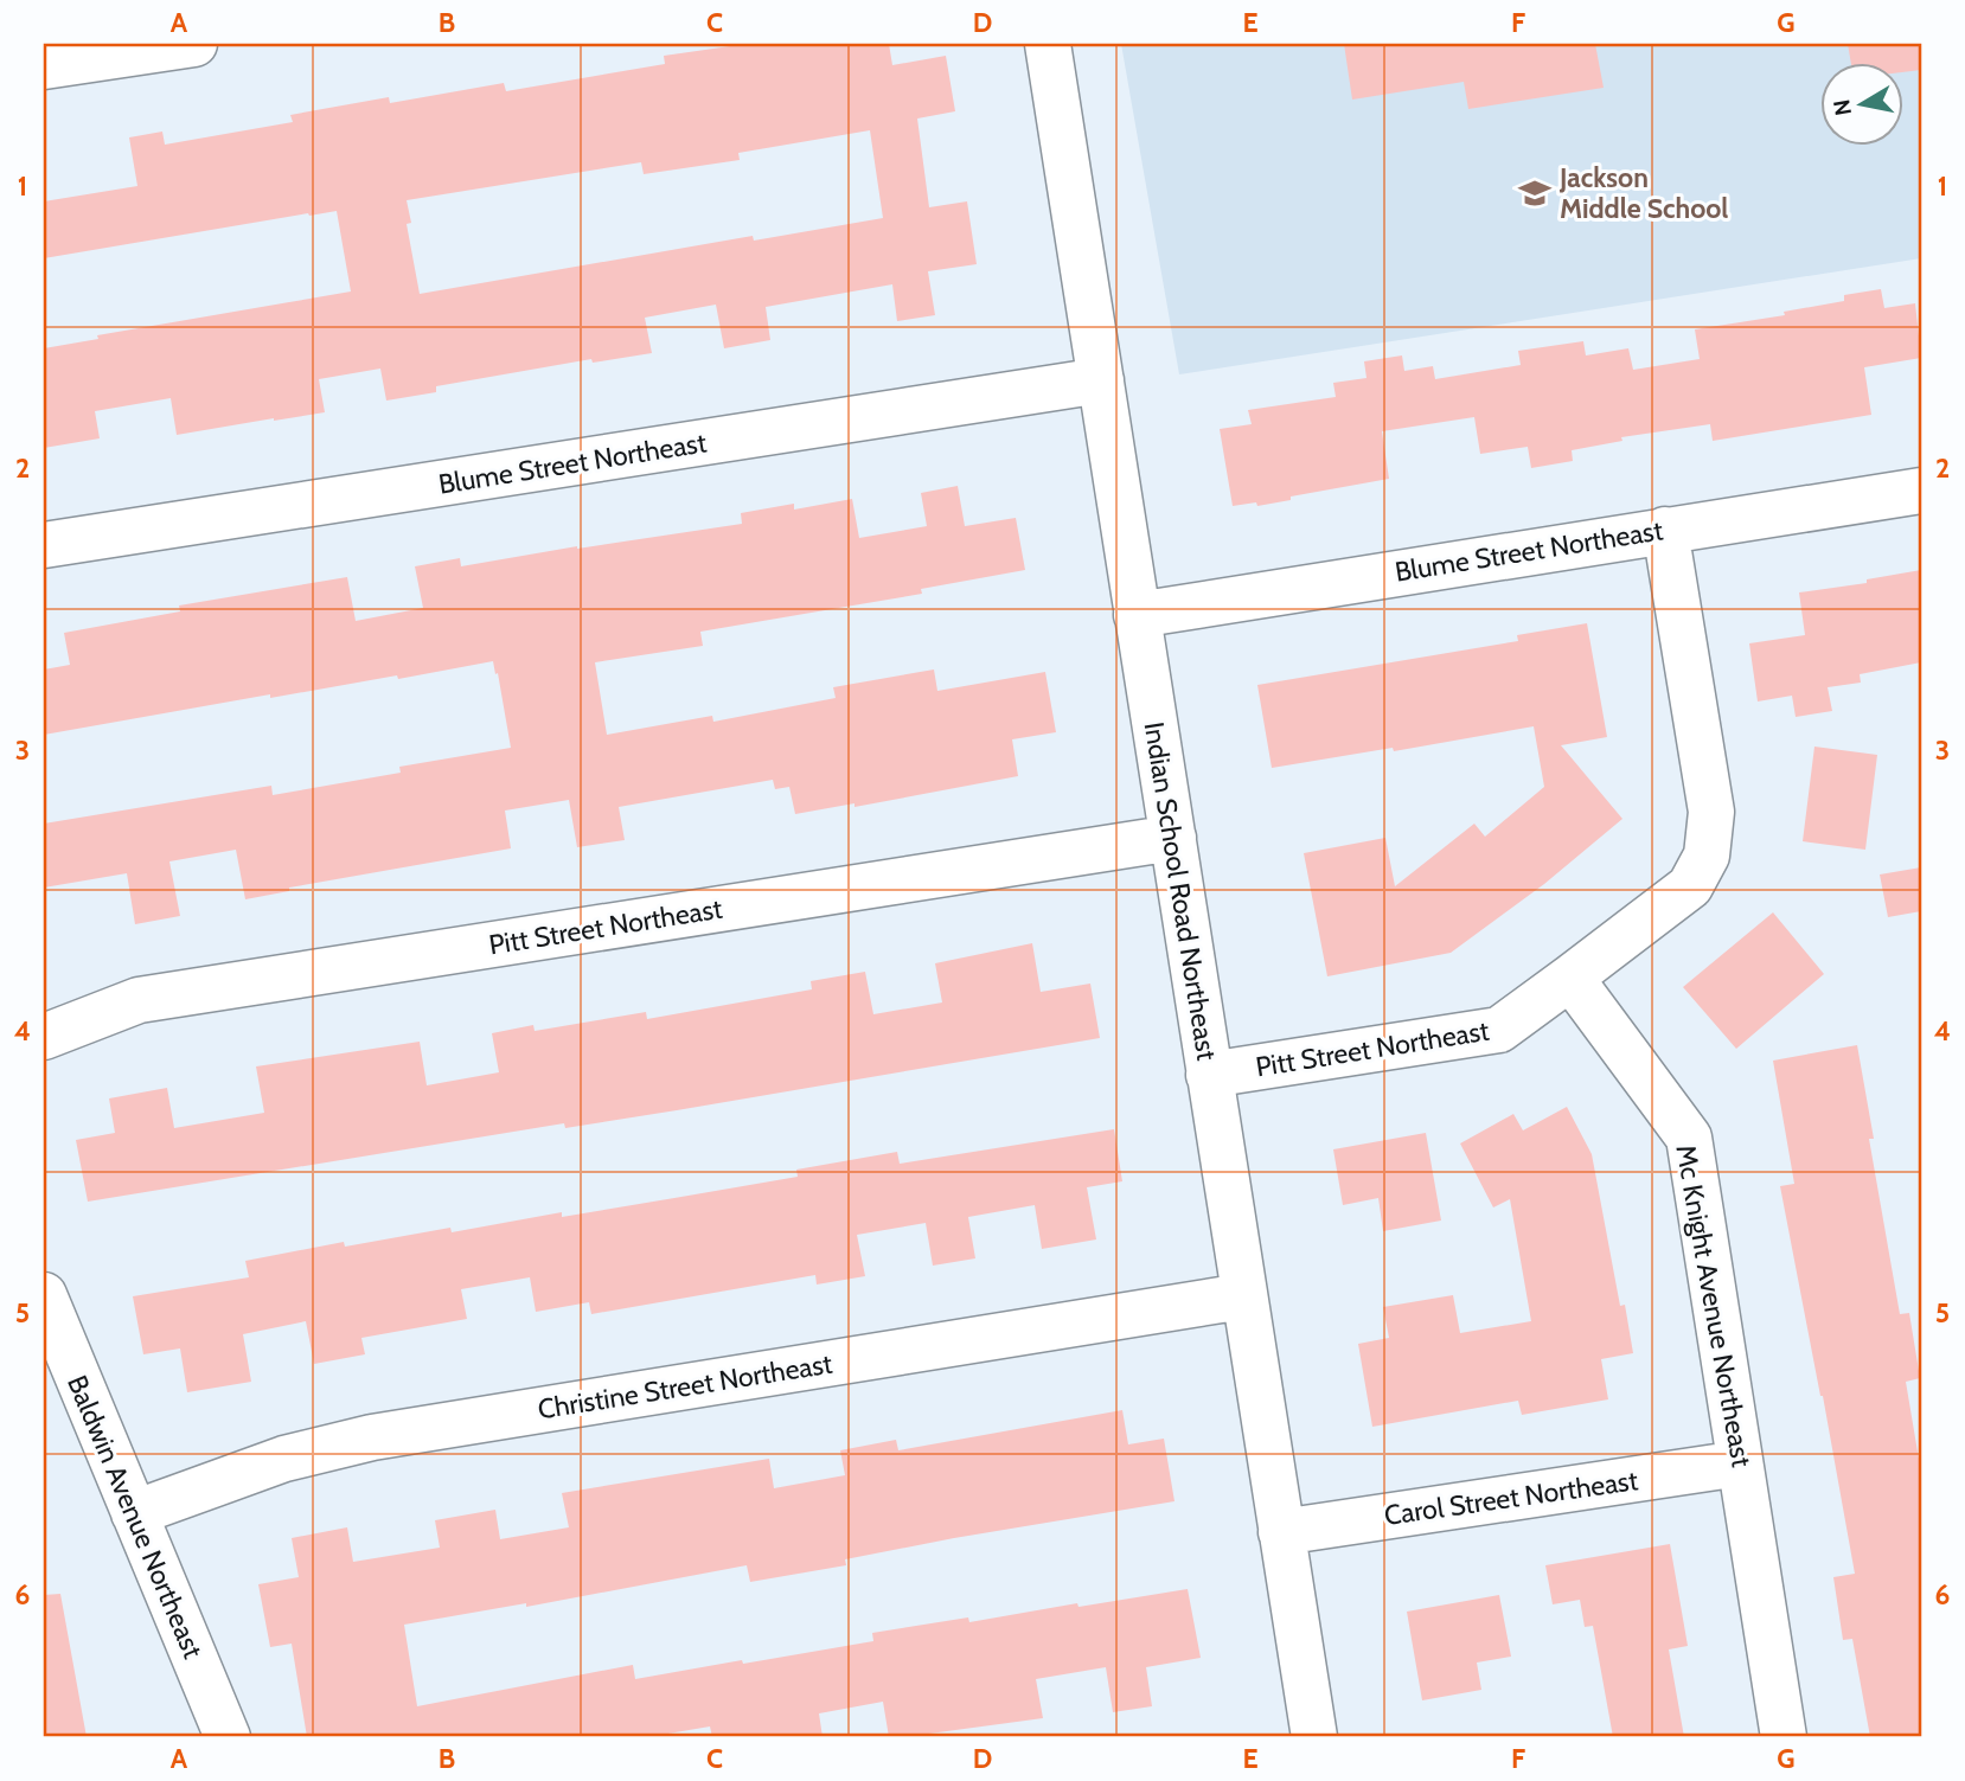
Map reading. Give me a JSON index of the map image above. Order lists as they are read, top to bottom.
{
  "streets": {
    "street": [
      "Blume Street Northeast",
      "Indian School Road Northeast",
      "Pitt Street Northeast",
      "Mc Knight Avenue Northeast",
      "Christine Street Northeast",
      "Carol Street Northeast",
      "Baldwin Avenue Northeast"
    ]
  },
  "crossings": [
    ["Blume Street Northeast", "Indian School Road Northeast"],
    ["Indian School Road Northeast", "Pitt Street Northeast"],
    ["Indian School Road Northeast", "Christine Street Northeast"],
    ["Indian School Road Northeast", "Carol Street Northeast"],
    ["Pitt Street Northeast", "Mc Knight Avenue Northeast"],
    ["Mc Knight Avenue Northeast", "Carol Street Northeast"],
    ["Christine Street Northeast", "Baldwin Avenue Northeast"]
  ],
  "places": {
    "school or university": ["Jackson Middle School"]
  },
  "north": "left",
  "grid": {
    "columns": [
      "A",
      "B",
      "C",
      "D",
      "E",
      "F",
      "G"
    ],
    "rows": [
      "1",
      "2",
      "3",
      "4",
      "5",
      "6"
    ]
  }
}
